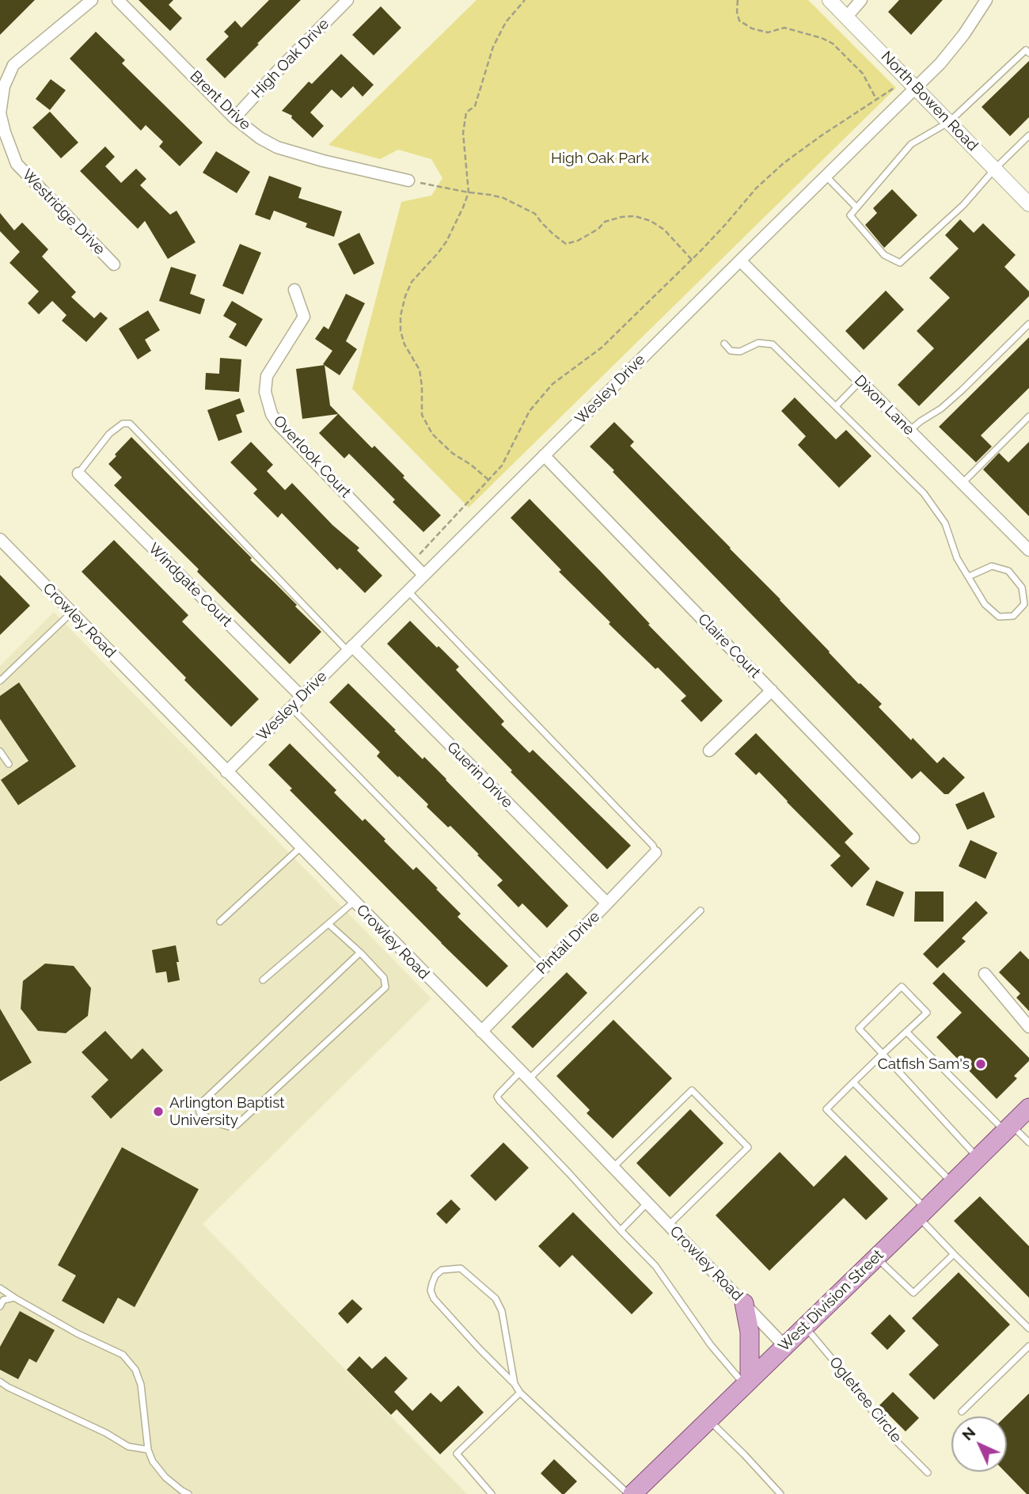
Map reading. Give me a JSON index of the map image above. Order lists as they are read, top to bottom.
{
  "streets": {
    "main road": ["West Division Street"],
    "street": [
      "High Oak Drive",
      "Brent Drive",
      "North Bowen Road",
      "Westridge Drive",
      "Wesley Drive",
      "Dixon Lane",
      "Overlook Court",
      "Windgate Court",
      "Crowley Road",
      "Claire Court",
      "Guerin Drive",
      "Pintail Drive"
    ],
    "lane": ["Ogletree Circle"]
  },
  "crossings": [
    ["High Oak Drive", "Brent Drive"],
    ["North Bowen Road", "Wesley Drive"],
    ["Wesley Drive", "Dixon Lane"],
    ["Wesley Drive", "Overlook Court"],
    ["Wesley Drive", "Windgate Court"],
    ["Wesley Drive", "Crowley Road"],
    ["Wesley Drive", "Claire Court"],
    ["Wesley Drive", "Guerin Drive"],
    ["Crowley Road", "Pintail Drive"],
    ["Crowley Road", "West Division Street"],
    ["Guerin Drive", "Pintail Drive"],
    ["West Division Street", "Ogletree Circle"]
  ],
  "parks": ["High Oak Park"],
  "places": ["Catfish Sam's", "Arlington Baptist University"],
  "north": "top left"
}
